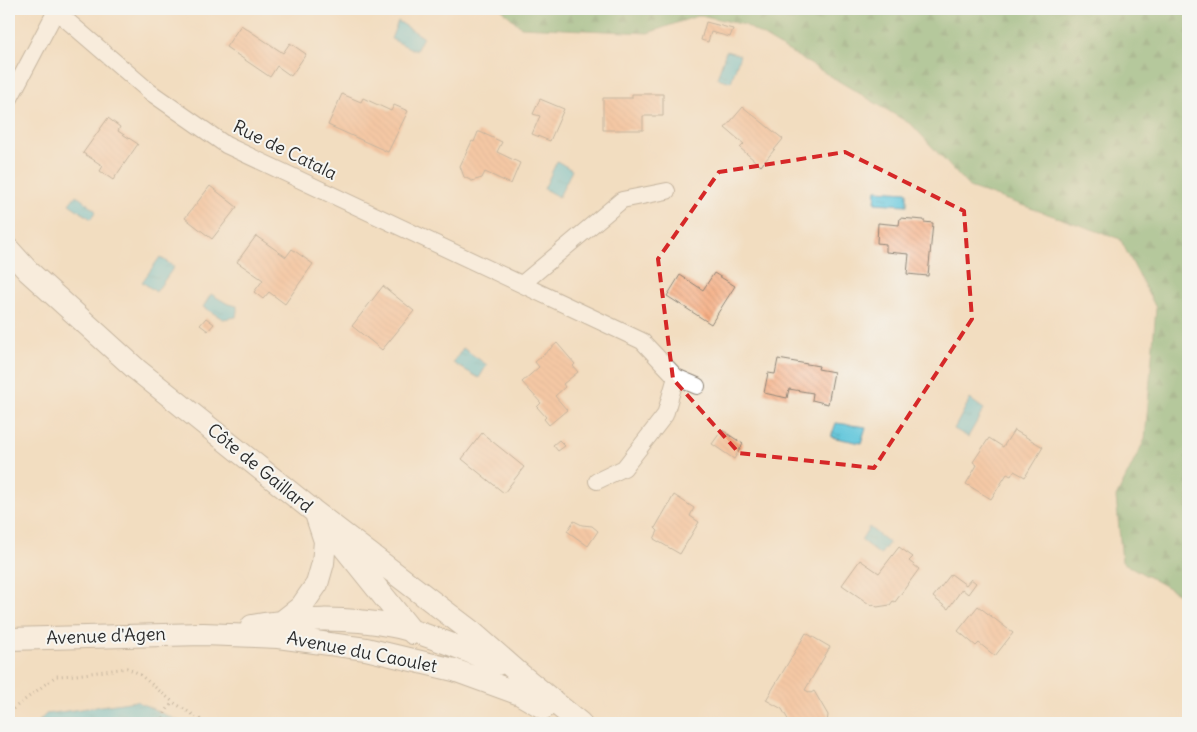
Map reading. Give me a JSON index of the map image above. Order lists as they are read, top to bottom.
{
  "streets": {
    "street": [
      "Rue de Catala",
      "Côte de Gaillard",
      "Avenue d'Agen",
      "Avenue du Caoulet"
    ]
  },
  "crossings": [
    ["Côte de Gaillard", "Avenue du Caoulet"],
    ["Avenue d'Agen", "Avenue du Caoulet"]
  ]
}
